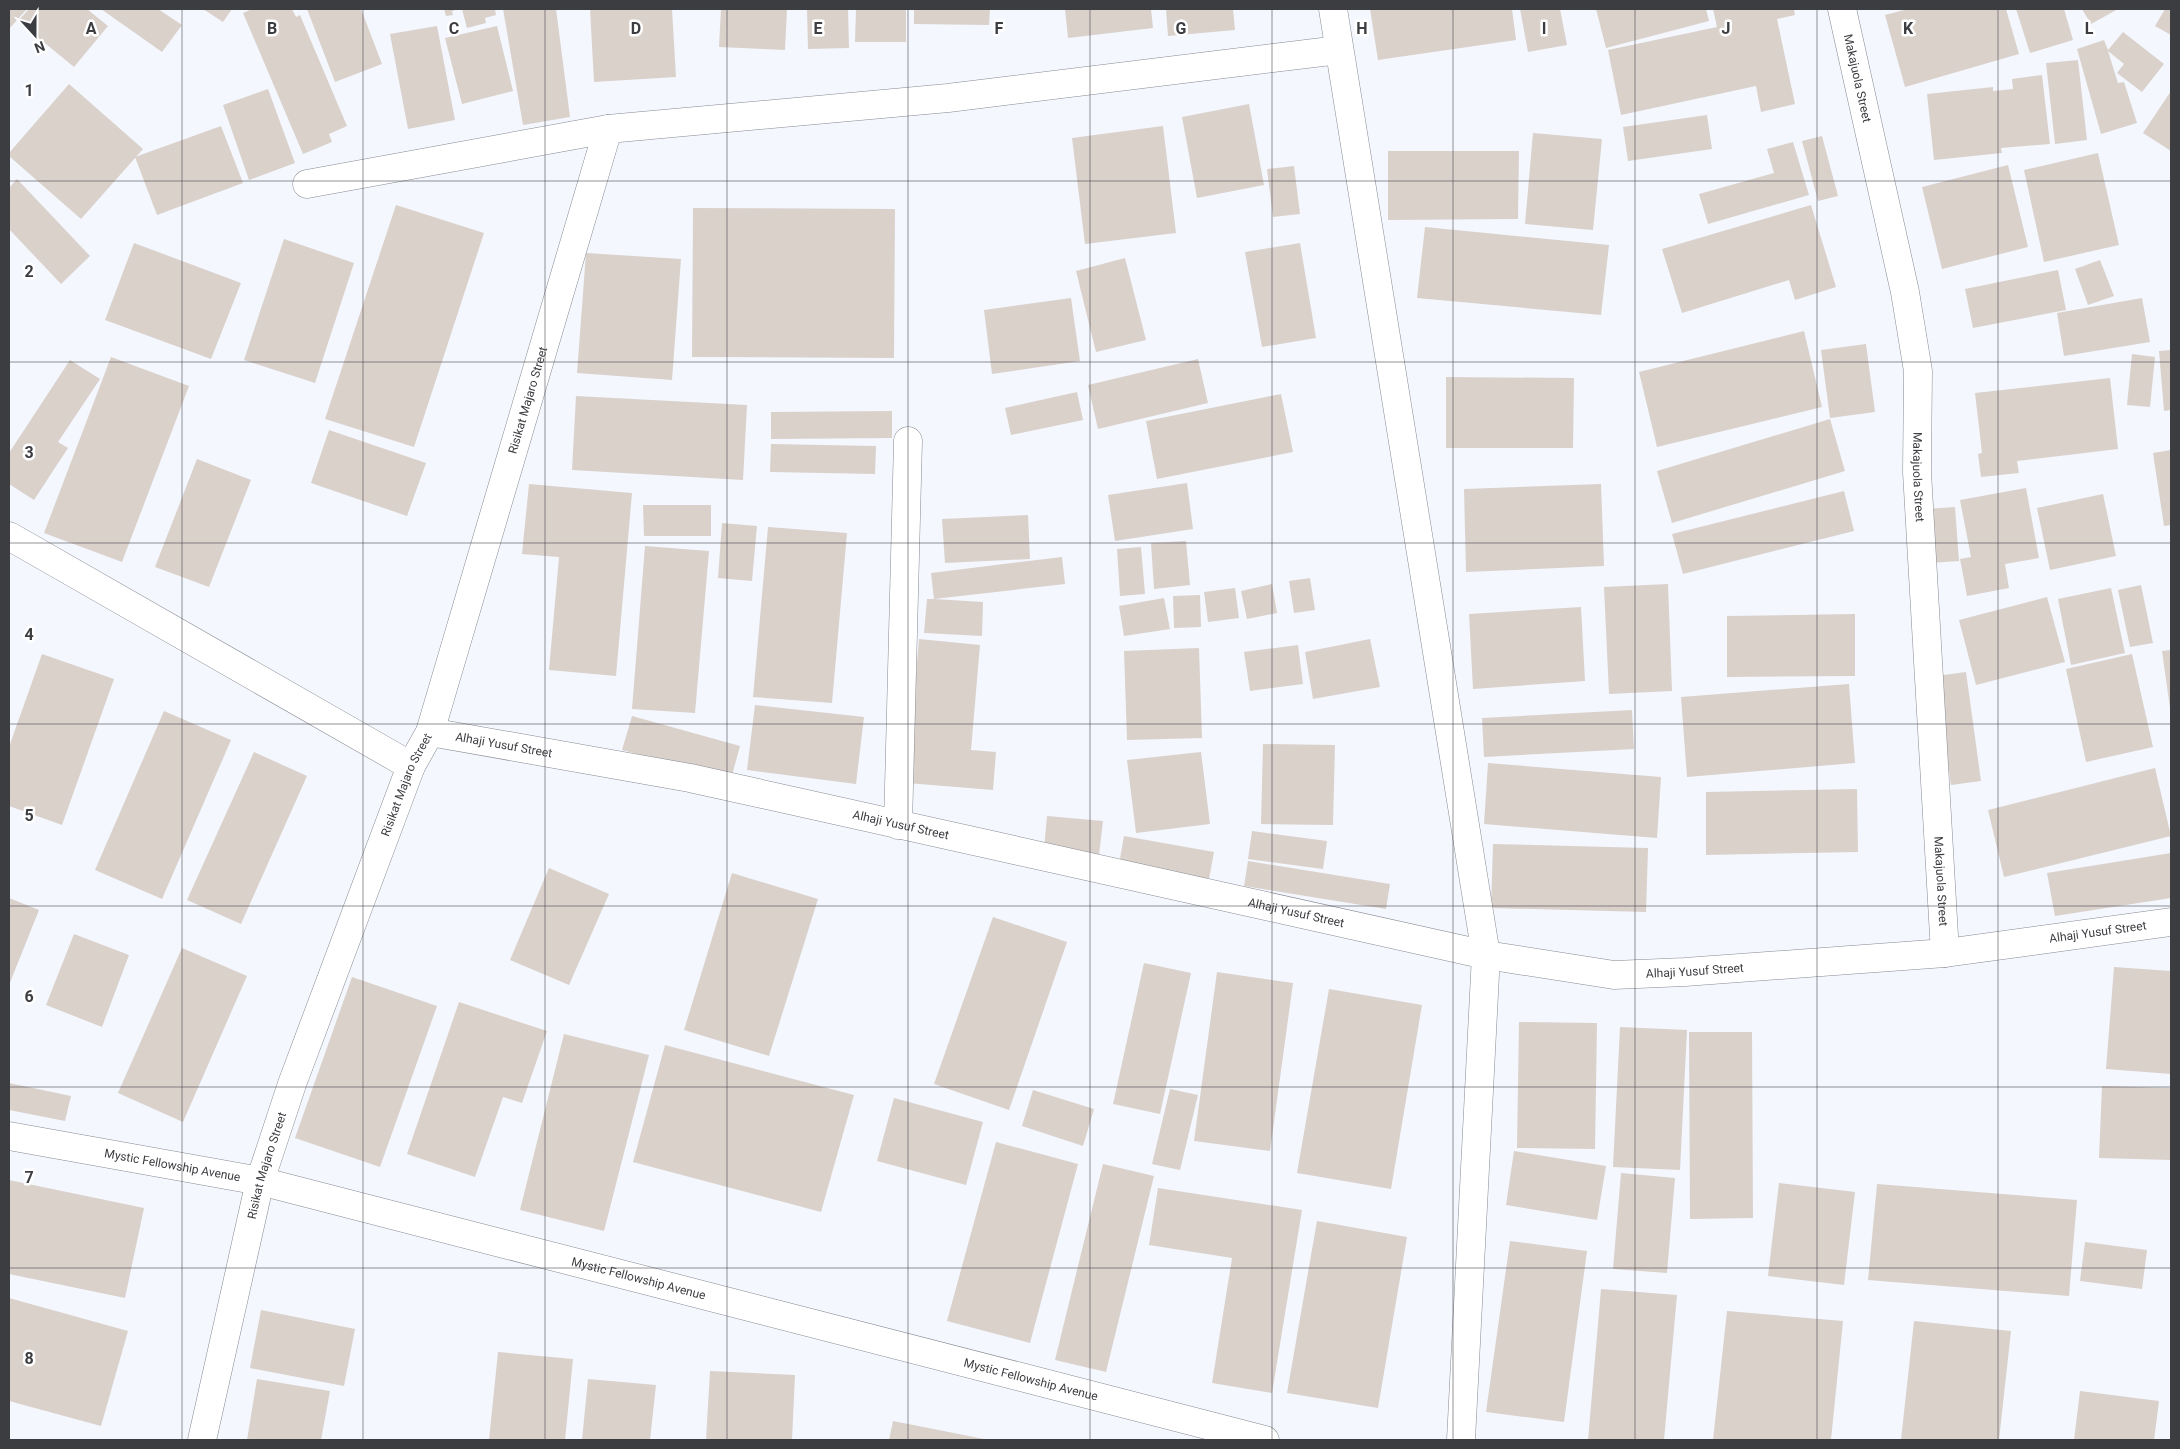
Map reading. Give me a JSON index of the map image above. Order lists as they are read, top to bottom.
{
  "streets": {
    "street": [
      "Makajuola Street",
      "Risikat Majaro Street",
      "Alhaji Yusuf Street",
      "Mystic Fellowship Avenue"
    ]
  },
  "crossings": [
    ["Makajuola Street", "Alhaji Yusuf Street"],
    ["Risikat Majaro Street", "Alhaji Yusuf Street"],
    ["Risikat Majaro Street", "Mystic Fellowship Avenue"]
  ],
  "north": "bottom",
  "grid": {
    "columns": [
      "A",
      "B",
      "C",
      "D",
      "E",
      "F",
      "G",
      "H",
      "I",
      "J",
      "K",
      "L"
    ],
    "rows": [
      "1",
      "2",
      "3",
      "4",
      "5",
      "6",
      "7",
      "8"
    ]
  }
}
